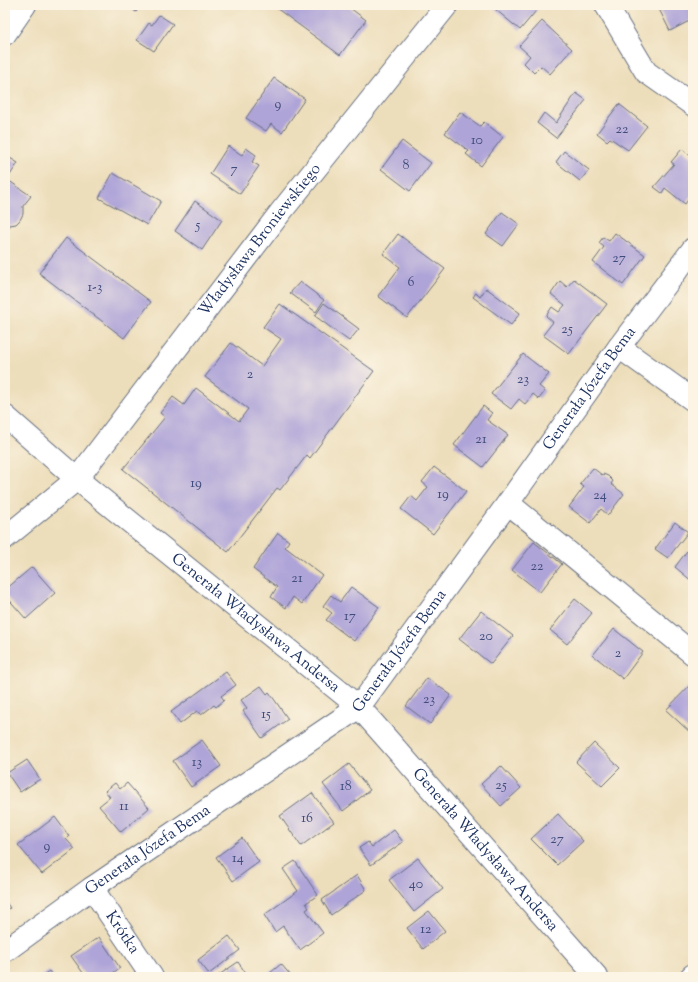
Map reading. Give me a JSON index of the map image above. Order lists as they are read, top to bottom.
{
  "streets": {
    "street": [
      "Władysława Broniewskiego",
      "Generała Józefa Bema",
      "Generała Władysława Andersa",
      "Krótka"
    ]
  },
  "crossings": [
    ["Władysława Broniewskiego", "Generała Władysława Andersa"],
    ["Generała Józefa Bema", "Generała Władysława Andersa"],
    ["Generała Józefa Bema", "Krótka"]
  ],
  "house_numbers": [
    "9",
    "22",
    "10",
    "8",
    "7",
    "5",
    "27",
    "6",
    "1-3",
    "25",
    "2",
    "23",
    "21",
    "19",
    "19",
    "24",
    "22",
    "21",
    "17",
    "20",
    "2",
    "23",
    "15",
    "13",
    "25",
    "18",
    "11",
    "16",
    "27",
    "9",
    "14",
    "40",
    "12"
  ]
}
